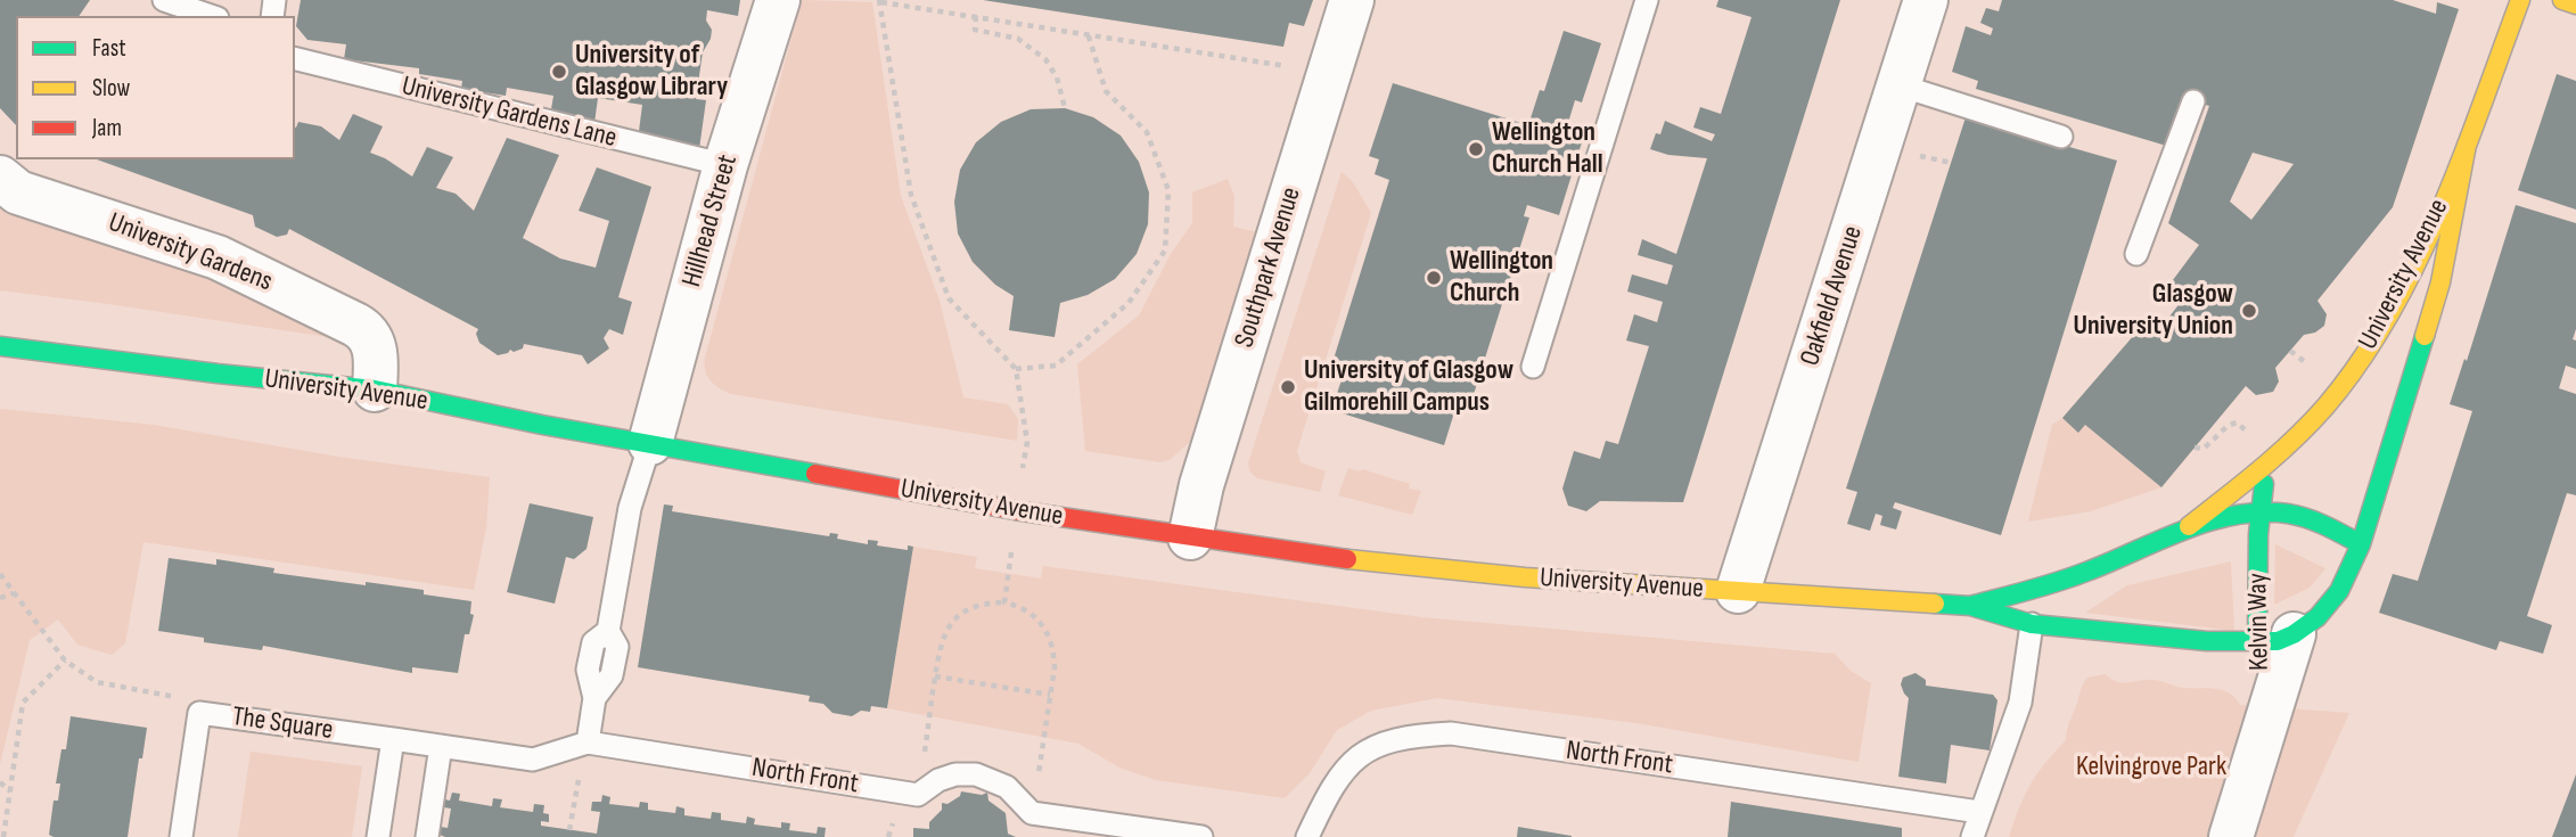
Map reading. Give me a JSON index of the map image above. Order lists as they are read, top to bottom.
{
  "streets": {
    "street": [
      "Hillhead Street",
      "University Gardens",
      "Southpark Avenue",
      "University Avenue",
      "Oakfield Avenue",
      "Kelvin Way"
    ],
    "lane": ["University Gardens Lane", "The Square", "North Front"]
  },
  "crossings": [
    ["University Gardens Lane", "Hillhead Street"],
    ["Hillhead Street", "University Avenue"],
    ["University Gardens", "University Avenue"],
    ["Southpark Avenue", "University Avenue"],
    ["University Avenue", "Oakfield Avenue"],
    ["University Avenue", "Kelvin Way"],
    ["The Square", "North Front"]
  ],
  "parks": ["Kelvingrove Park"],
  "places": [
    "University of Glasgow Library",
    "Wellington Church Hall",
    "Wellington Church",
    "Glasgow University Union",
    "University of Glasgow Gilmorehill Campus"
  ],
  "legend": ["Fast", "Slow", "Jam"]
}
